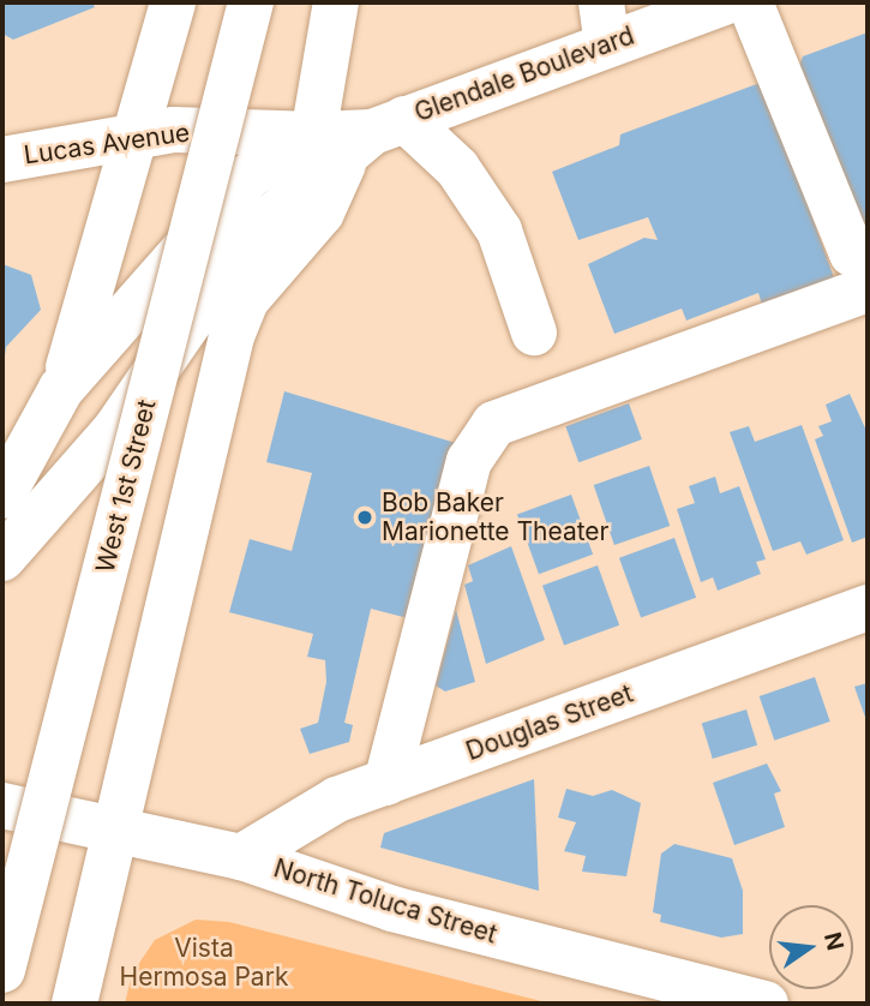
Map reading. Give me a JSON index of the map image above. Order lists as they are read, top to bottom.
{
  "streets": {
    "main road": [
      "Glendale Boulevard",
      "Lucas Avenue",
      "West 1st Street",
      "Douglas Street",
      "North Toluca Street"
    ]
  },
  "crossings": [
    ["Glendale Boulevard", "Lucas Avenue"],
    ["Douglas Street", "North Toluca Street"]
  ],
  "parks": ["Vista Hermosa Park"],
  "places": ["Bob Baker Marionette Theater"],
  "north": "right"
}
